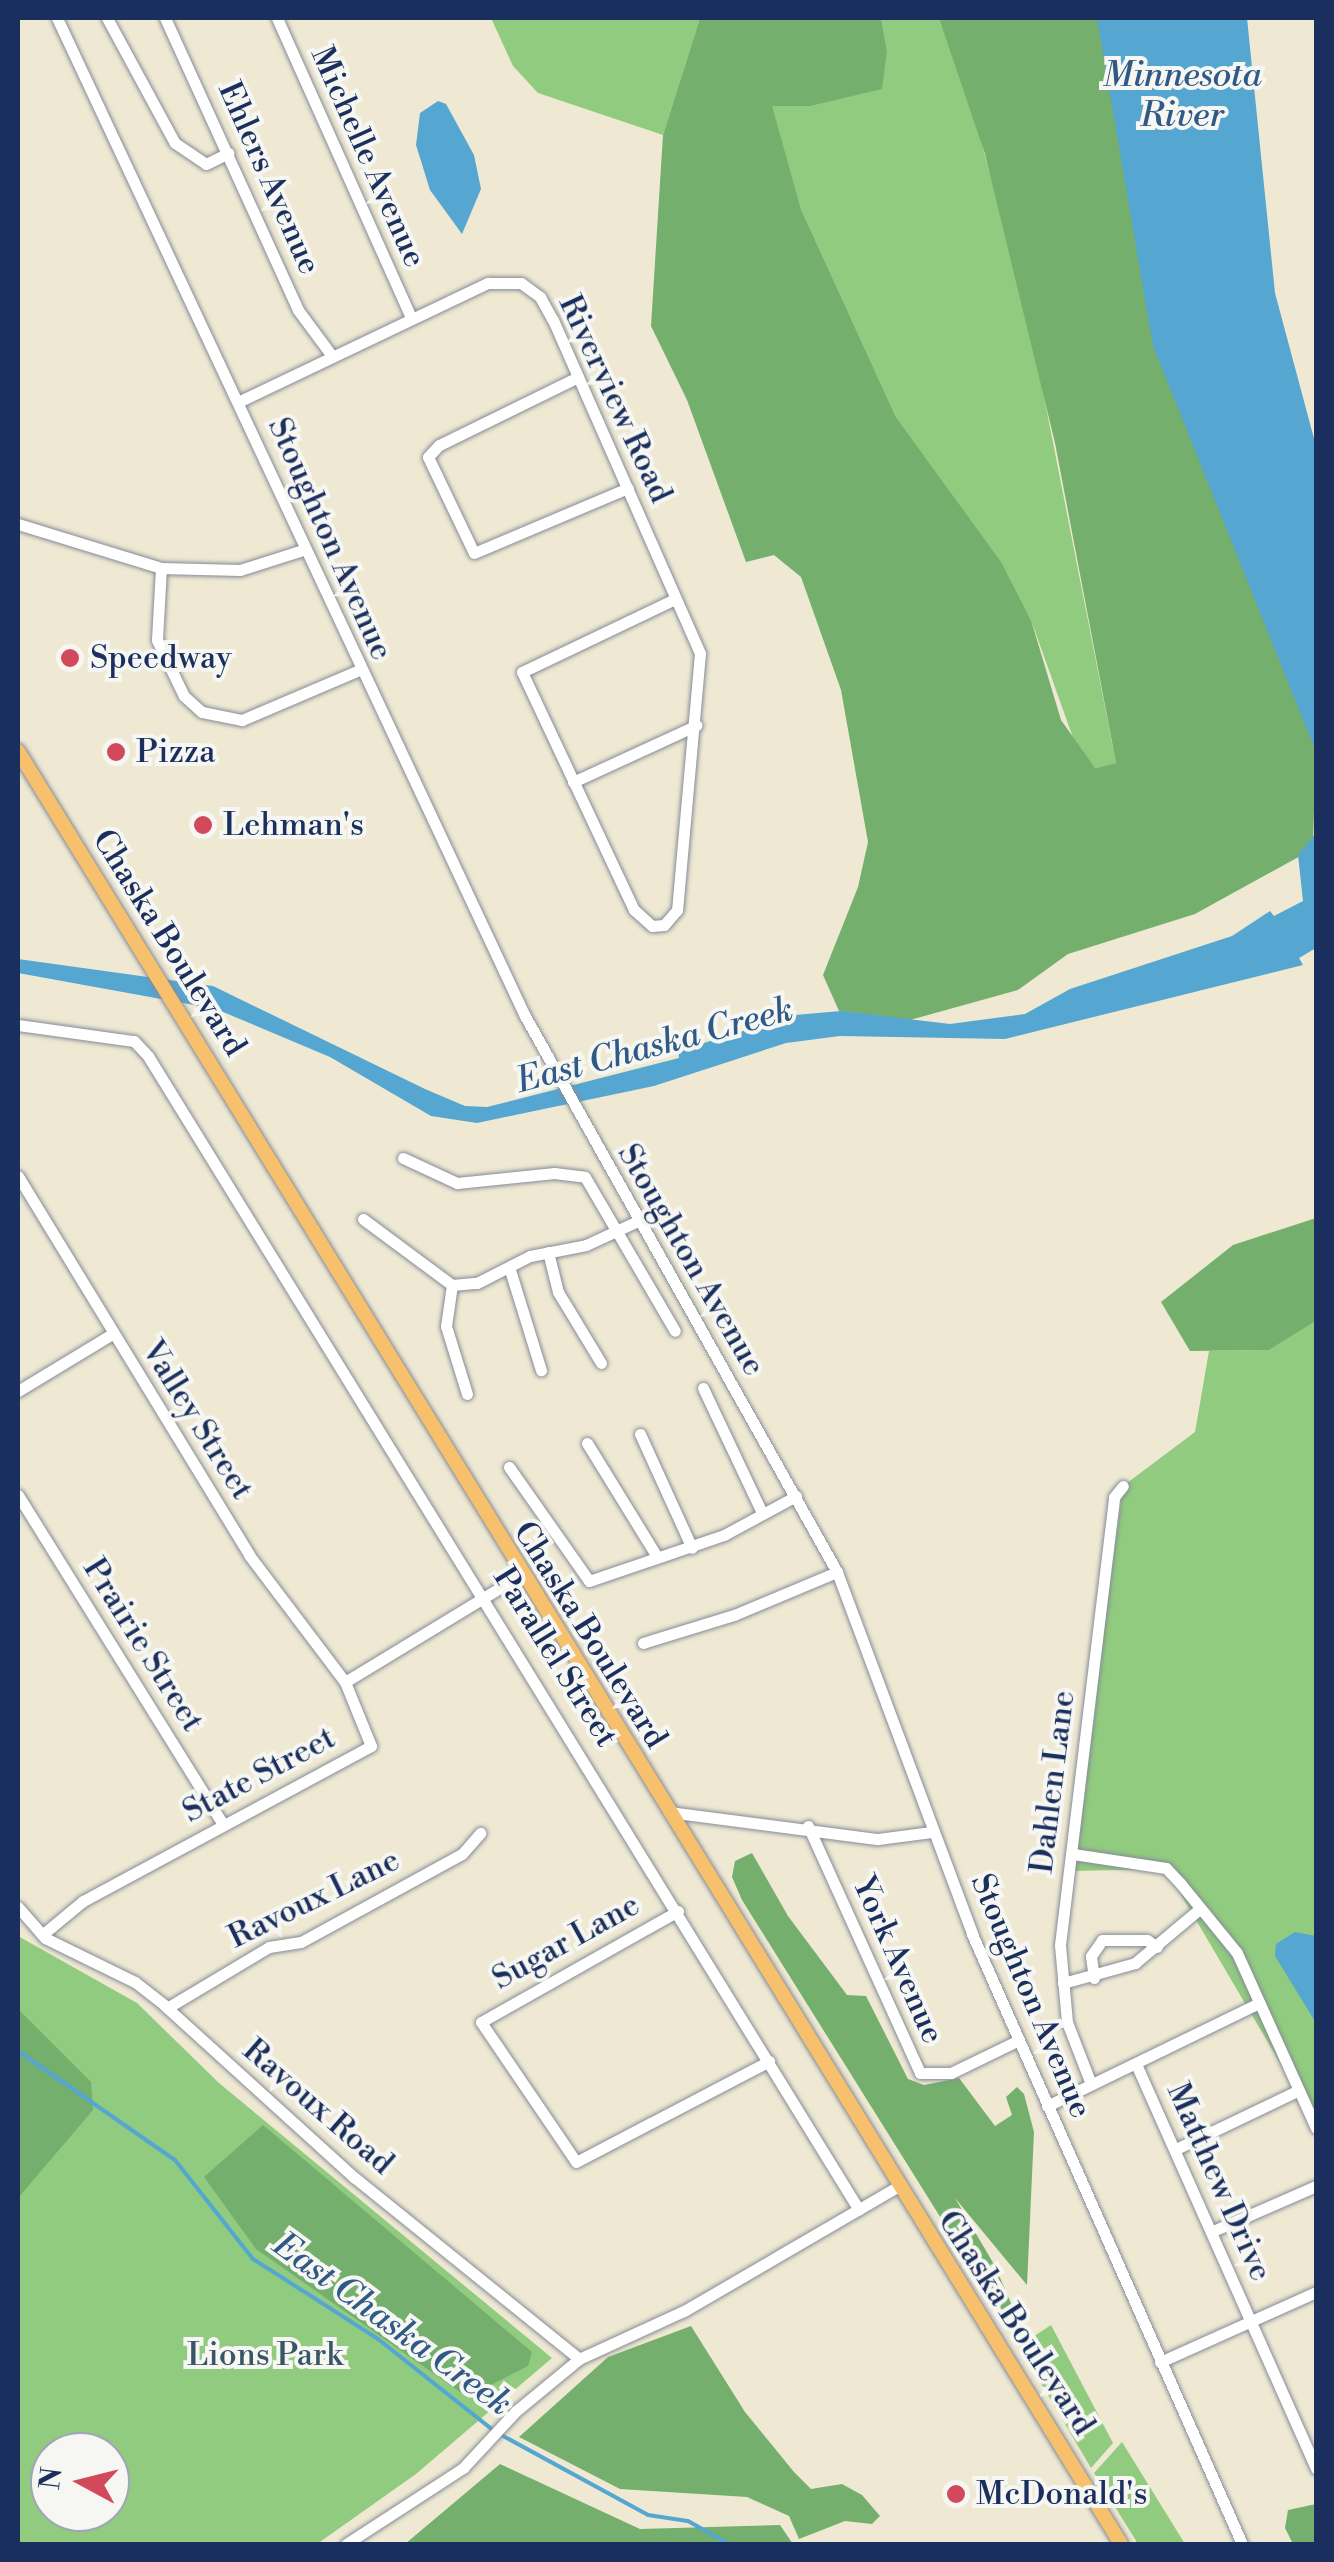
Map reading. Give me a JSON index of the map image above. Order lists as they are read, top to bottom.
{
  "streets": {
    "main road": ["Chaska Boulevard"],
    "street": [
      "Michelle Avenue",
      "Ehlers Avenue",
      "Riverview Road",
      "Stoughton Avenue",
      "Valley Street",
      "Prairie Street",
      "Parallel Street",
      "State Street",
      "Dahlen Lane",
      "Ravoux Lane",
      "Sugar Lane",
      "York Avenue",
      "Ravoux Road",
      "Matthew Drive"
    ]
  },
  "crossings": [
    ["Michelle Avenue", "Riverview Road"],
    ["Ehlers Avenue", "Riverview Road"],
    ["Riverview Road", "Stoughton Avenue"],
    ["Stoughton Avenue", "York Avenue"],
    ["Chaska Boulevard", "State Street"],
    ["Valley Street", "State Street"],
    ["Prairie Street", "State Street"],
    ["Parallel Street", "State Street"],
    ["Parallel Street", "Sugar Lane"],
    ["State Street", "Ravoux Road"],
    ["Ravoux Lane", "Ravoux Road"]
  ],
  "water": ["Minnesota River", "East Chaska Creek"],
  "parks": ["Lions Park"],
  "places": [
    "Speedway",
    "Pizza",
    "Lehman's",
    "McDonald's"
  ],
  "north": "left"
}
